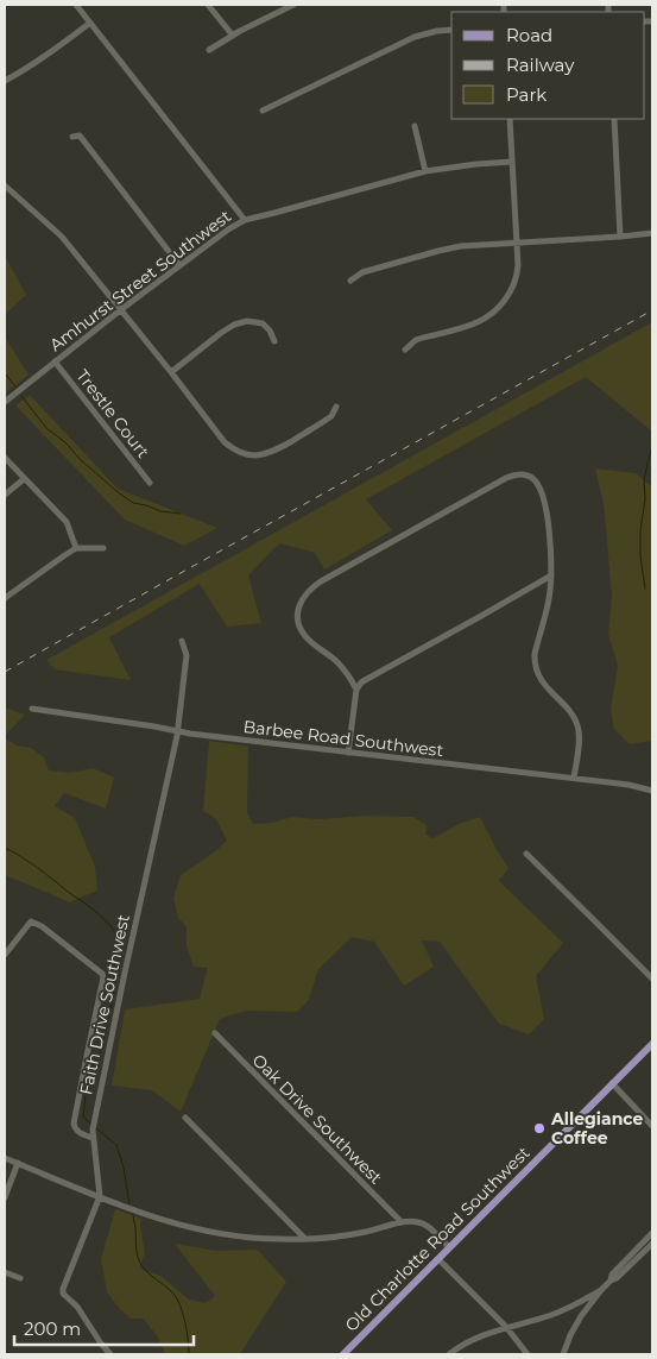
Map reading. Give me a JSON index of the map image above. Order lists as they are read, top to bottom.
{
  "streets": {
    "main road": ["Old Charlotte Road Southwest"],
    "street": [
      "Amhurst Street Southwest",
      "Trestle Court",
      "Barbee Road Southwest",
      "Faith Drive Southwest",
      "Oak Drive Southwest"
    ]
  },
  "crossings": [
    ["Amhurst Street Southwest", "Trestle Court"],
    ["Barbee Road Southwest", "Faith Drive Southwest"]
  ],
  "places": ["Allegiance Coffee"],
  "legend": ["Road", "Railway", "Park"],
  "scale_bar": "200 m"
}
